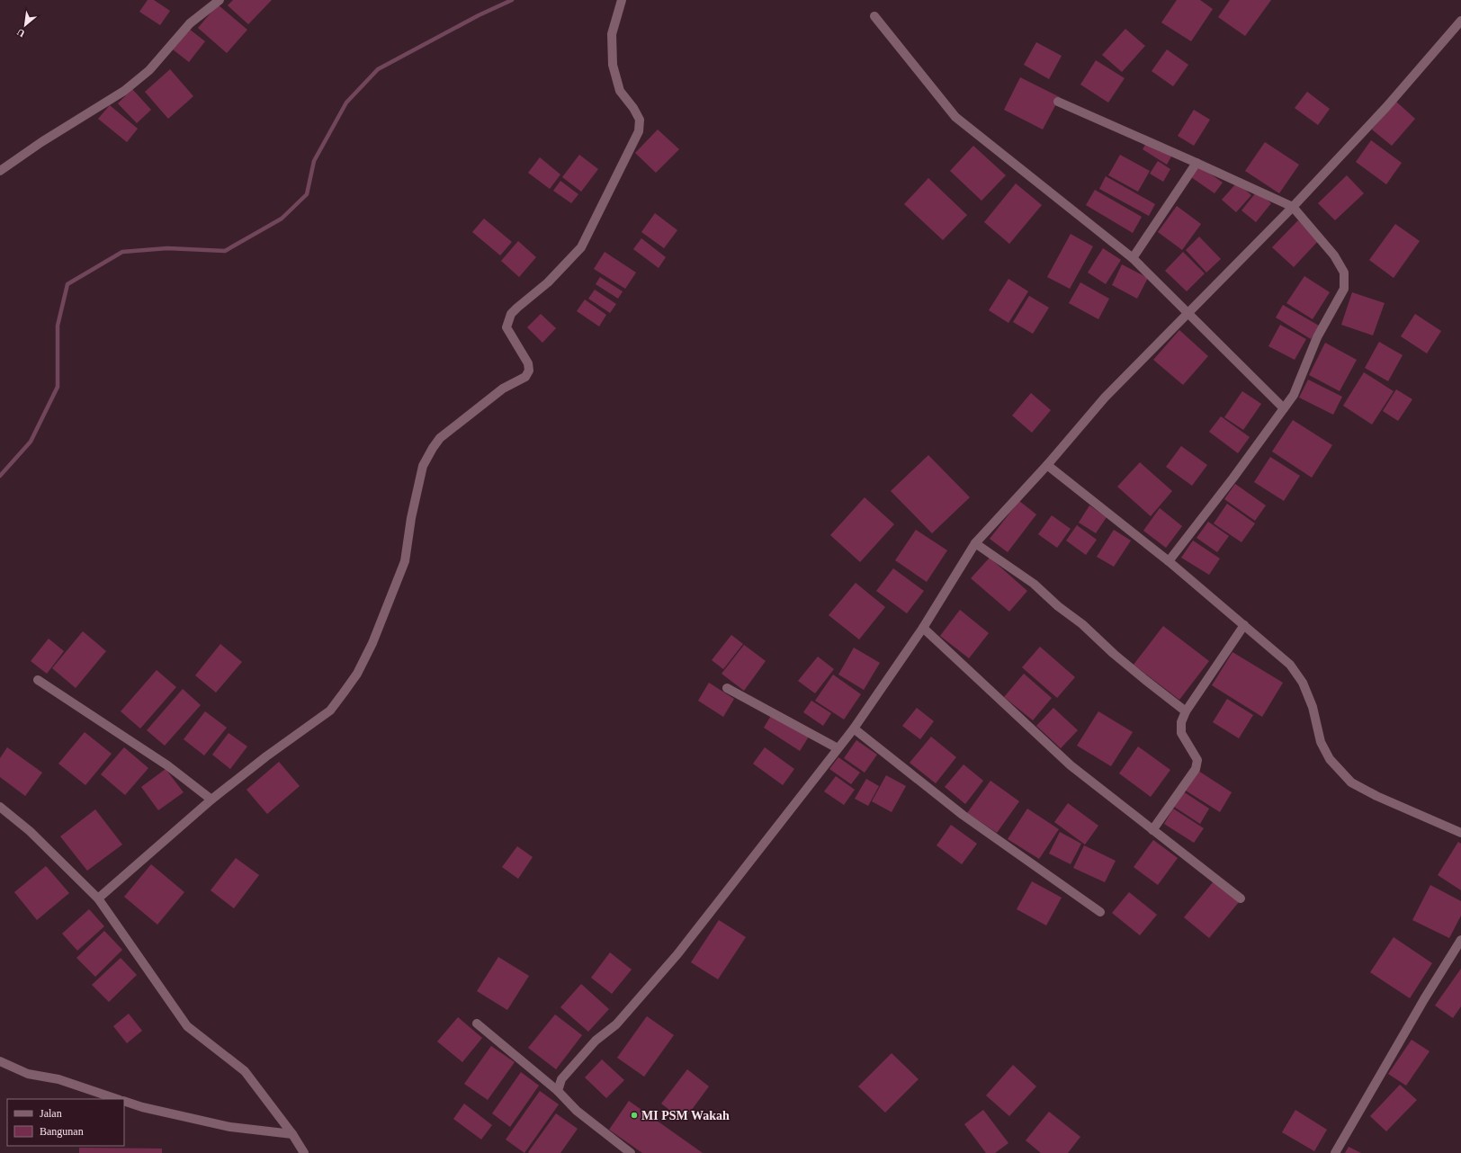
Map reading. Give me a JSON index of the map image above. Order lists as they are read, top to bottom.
{
  "places": ["MI PSM Wakah"],
  "legend": ["Jalan", "Bangunan"],
  "north": "bottom left"
}
